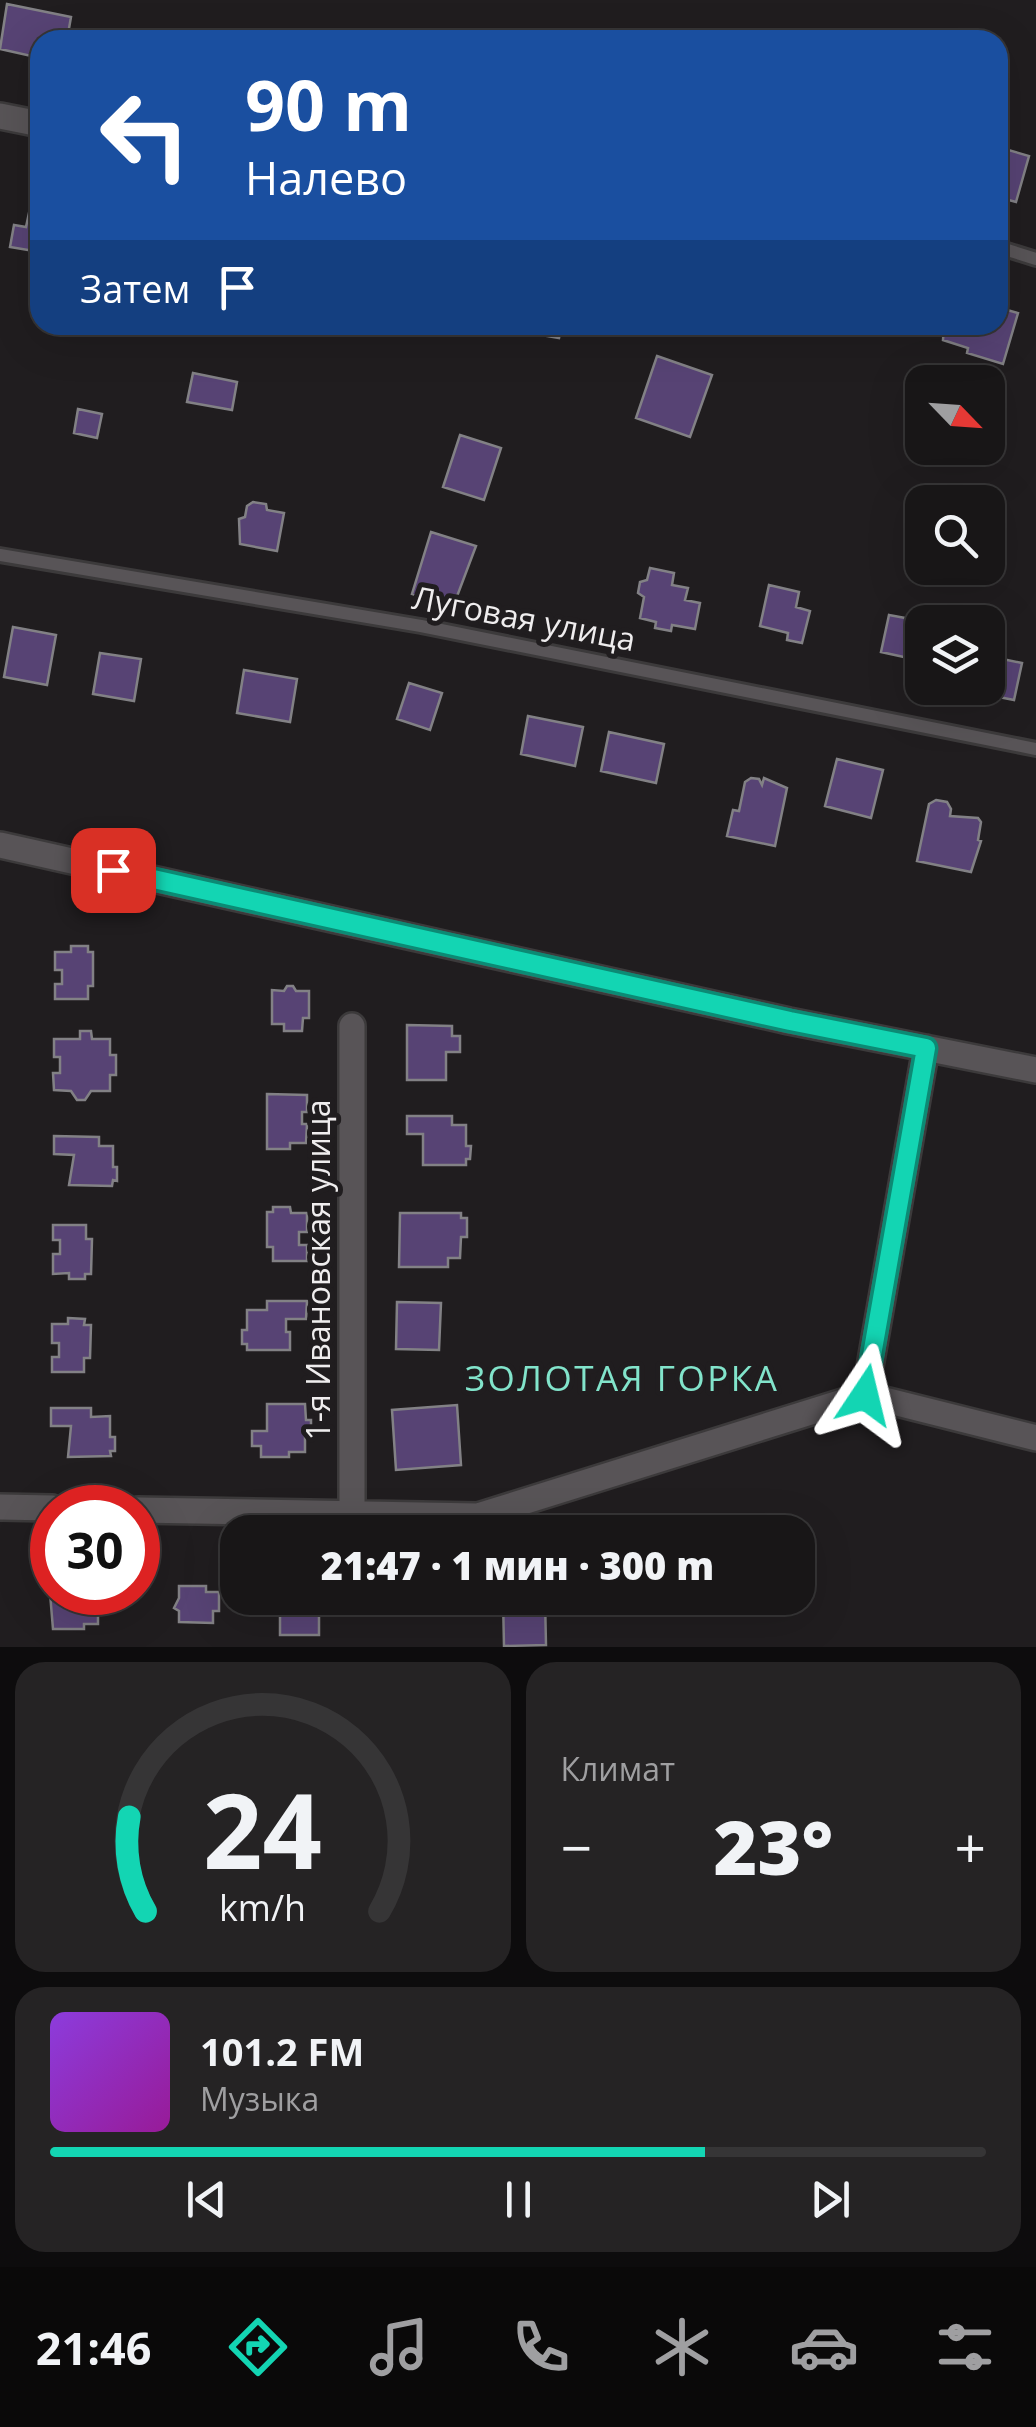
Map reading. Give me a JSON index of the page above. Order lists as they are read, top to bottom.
{
  "streets": {
    "street": ["1-я Ивановская улица"],
    "lane": ["Луговая улица"]
  },
  "districts": ["ЗОЛОТАЯ ГОРКА"],
  "north": "bottom right",
  "page": {
    "turn": ["90 m", "Налево"],
    "then": "Затем",
    "limit": "30",
    "trip": "21:47 · 1 мин · 300 m",
    "tile": "Климат",
    "heat": ["−", "23°", "+"],
    "song": ["101.2 FM", "Музыка"],
    "tabs": "21:46",
    "gauge": ["24", "km/h"]
  }
}
